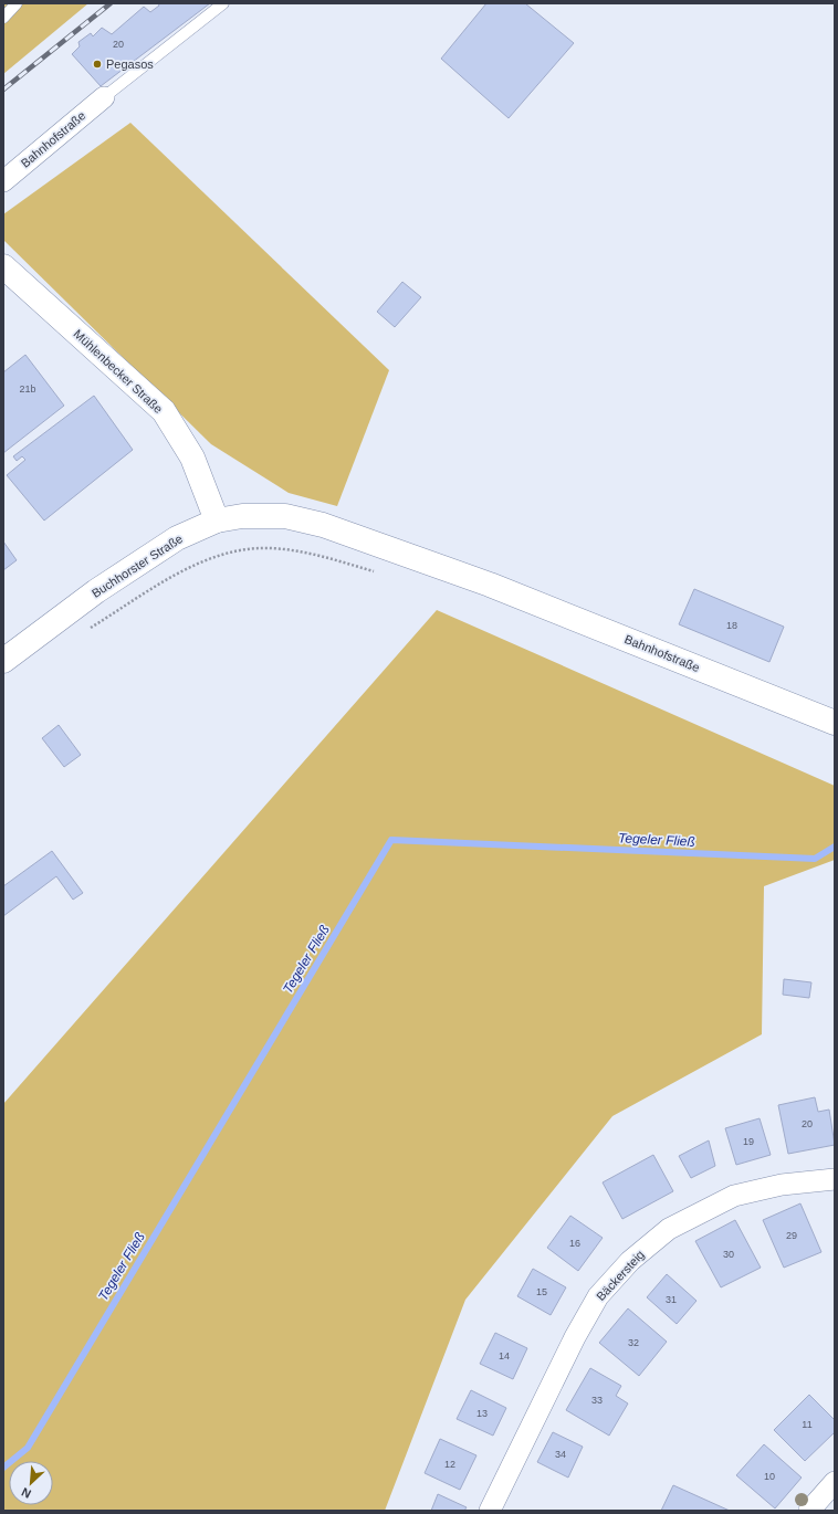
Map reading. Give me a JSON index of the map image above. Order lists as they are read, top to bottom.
{
  "streets": {
    "main road": ["Bahnhofstraße", "Mühlenbecker Straße", "Buchhorster Straße"],
    "street": ["Bäckersteig"]
  },
  "crossings": [
    ["Bahnhofstraße", "Buchhorster Straße"],
    ["Mühlenbecker Straße", "Buchhorster Straße"]
  ],
  "water": ["Tegeler Fließ"],
  "places": ["Pegasos"],
  "house_numbers": [
    "20",
    "21b",
    "18",
    "20",
    "19",
    "29",
    "16",
    "30",
    "15",
    "31",
    "32",
    "14",
    "33",
    "13",
    "11",
    "34",
    "12",
    "10"
  ],
  "north": "bottom left"
}
